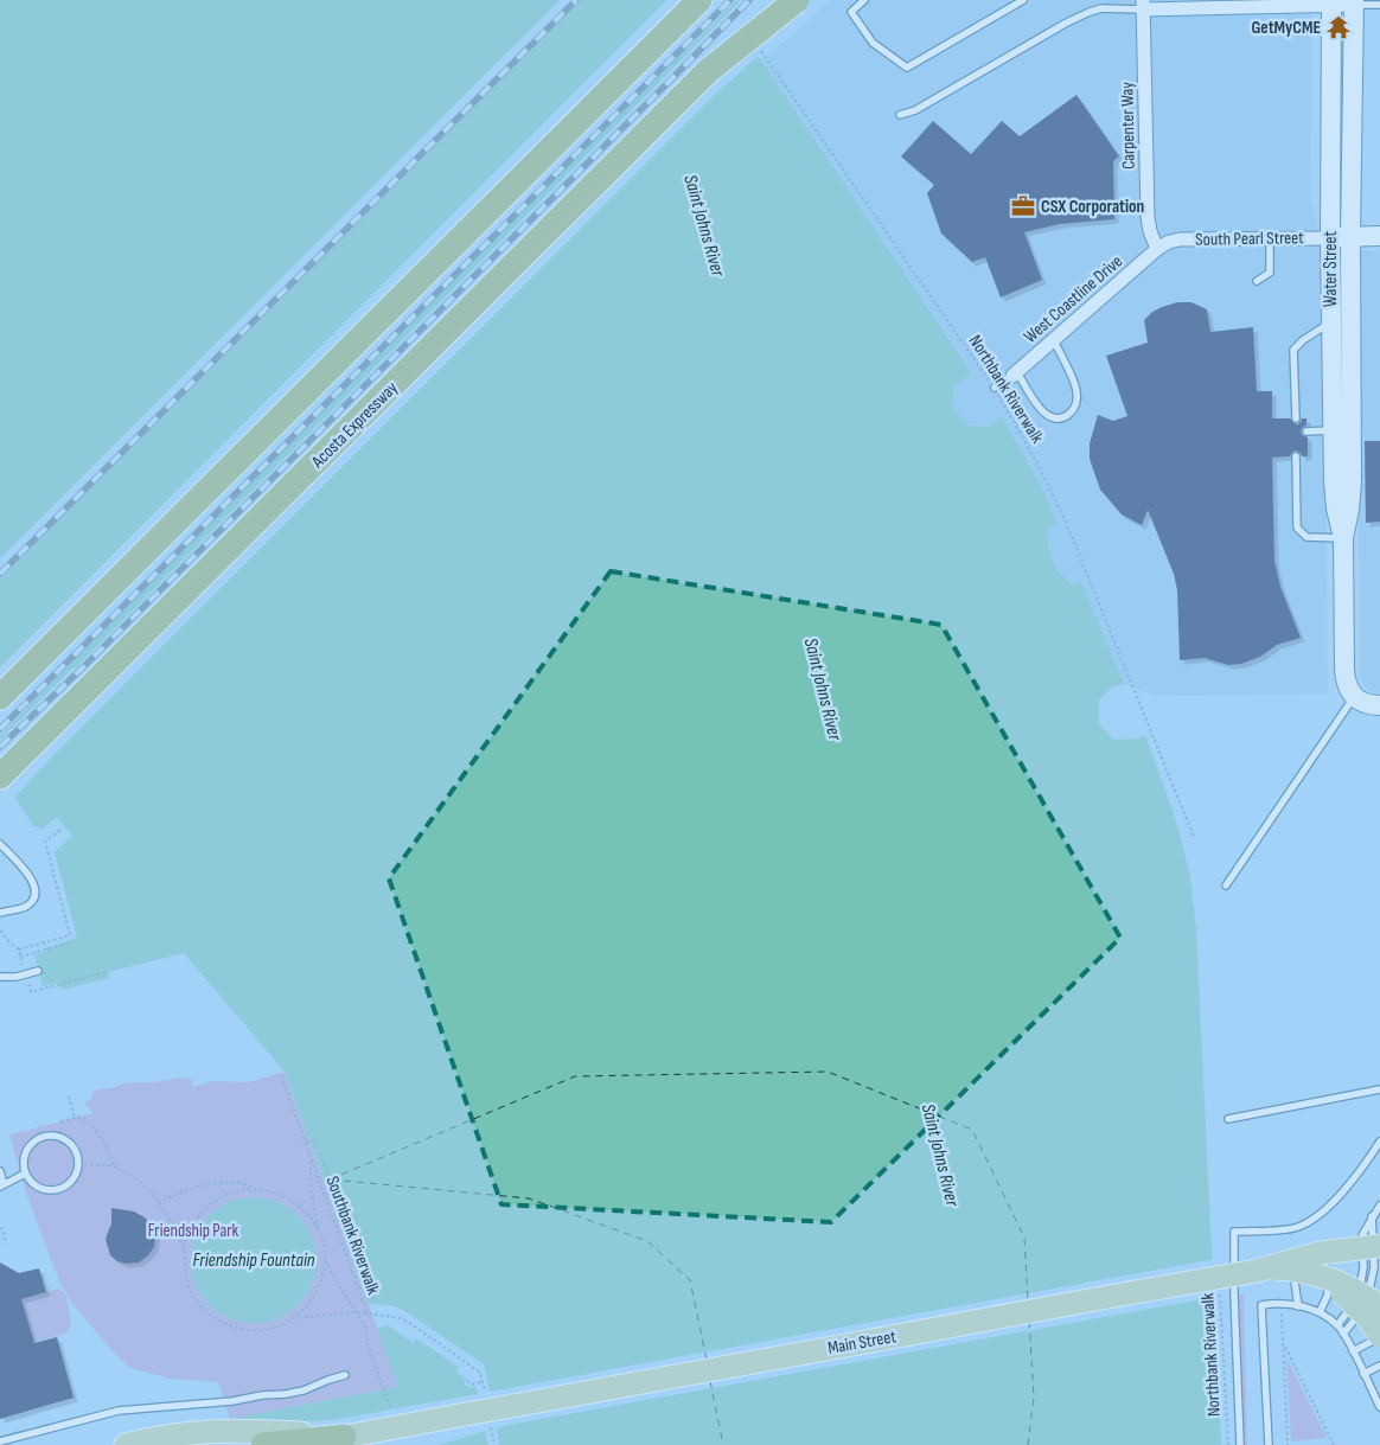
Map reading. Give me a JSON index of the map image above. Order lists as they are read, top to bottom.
{
  "streets": {
    "highway": ["Acosta Expressway"],
    "main road": ["Main Street"],
    "street": [
      "Carpenter Way",
      "South Pearl Street",
      "Water Street",
      "West Coastline Drive"
    ],
    "path": ["Northbank Riverwalk", "Southbank Riverwalk"]
  },
  "crossings": [
    ["Carpenter Way", "South Pearl Street"],
    ["Carpenter Way", "West Coastline Drive"],
    ["South Pearl Street", "Water Street"],
    ["South Pearl Street", "West Coastline Drive"]
  ],
  "water": ["Saint Johns River", "Friendship Fountain"],
  "parks": ["Friendship Park"],
  "places": {
    "temple": ["GetMyCME"],
    "office": ["CSX Corporation"]
  }
}
